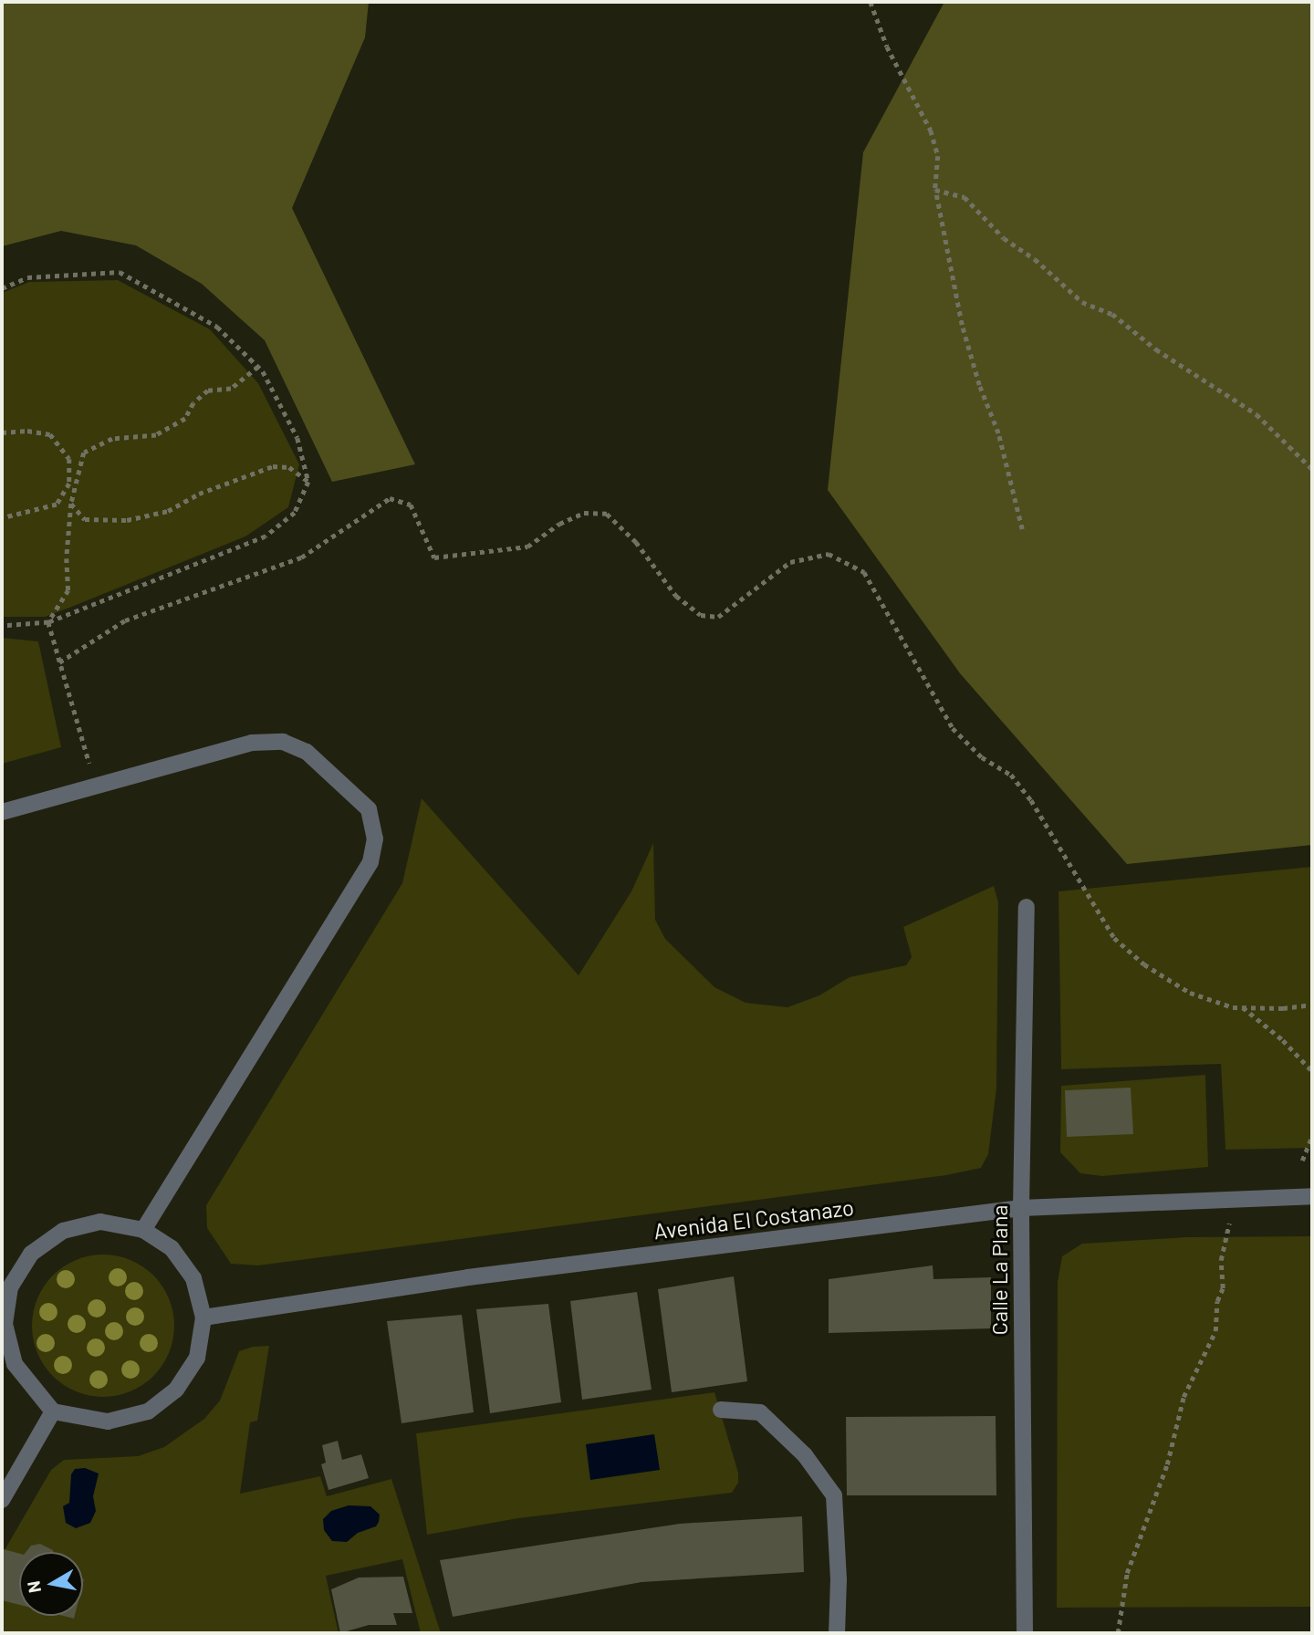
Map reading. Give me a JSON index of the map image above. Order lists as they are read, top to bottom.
{
  "streets": {
    "street": ["Avenida El Costanazo", "Calle La Plana"]
  },
  "crossings": [
    ["Avenida El Costanazo", "Calle La Plana"]
  ],
  "north": "left"
}
